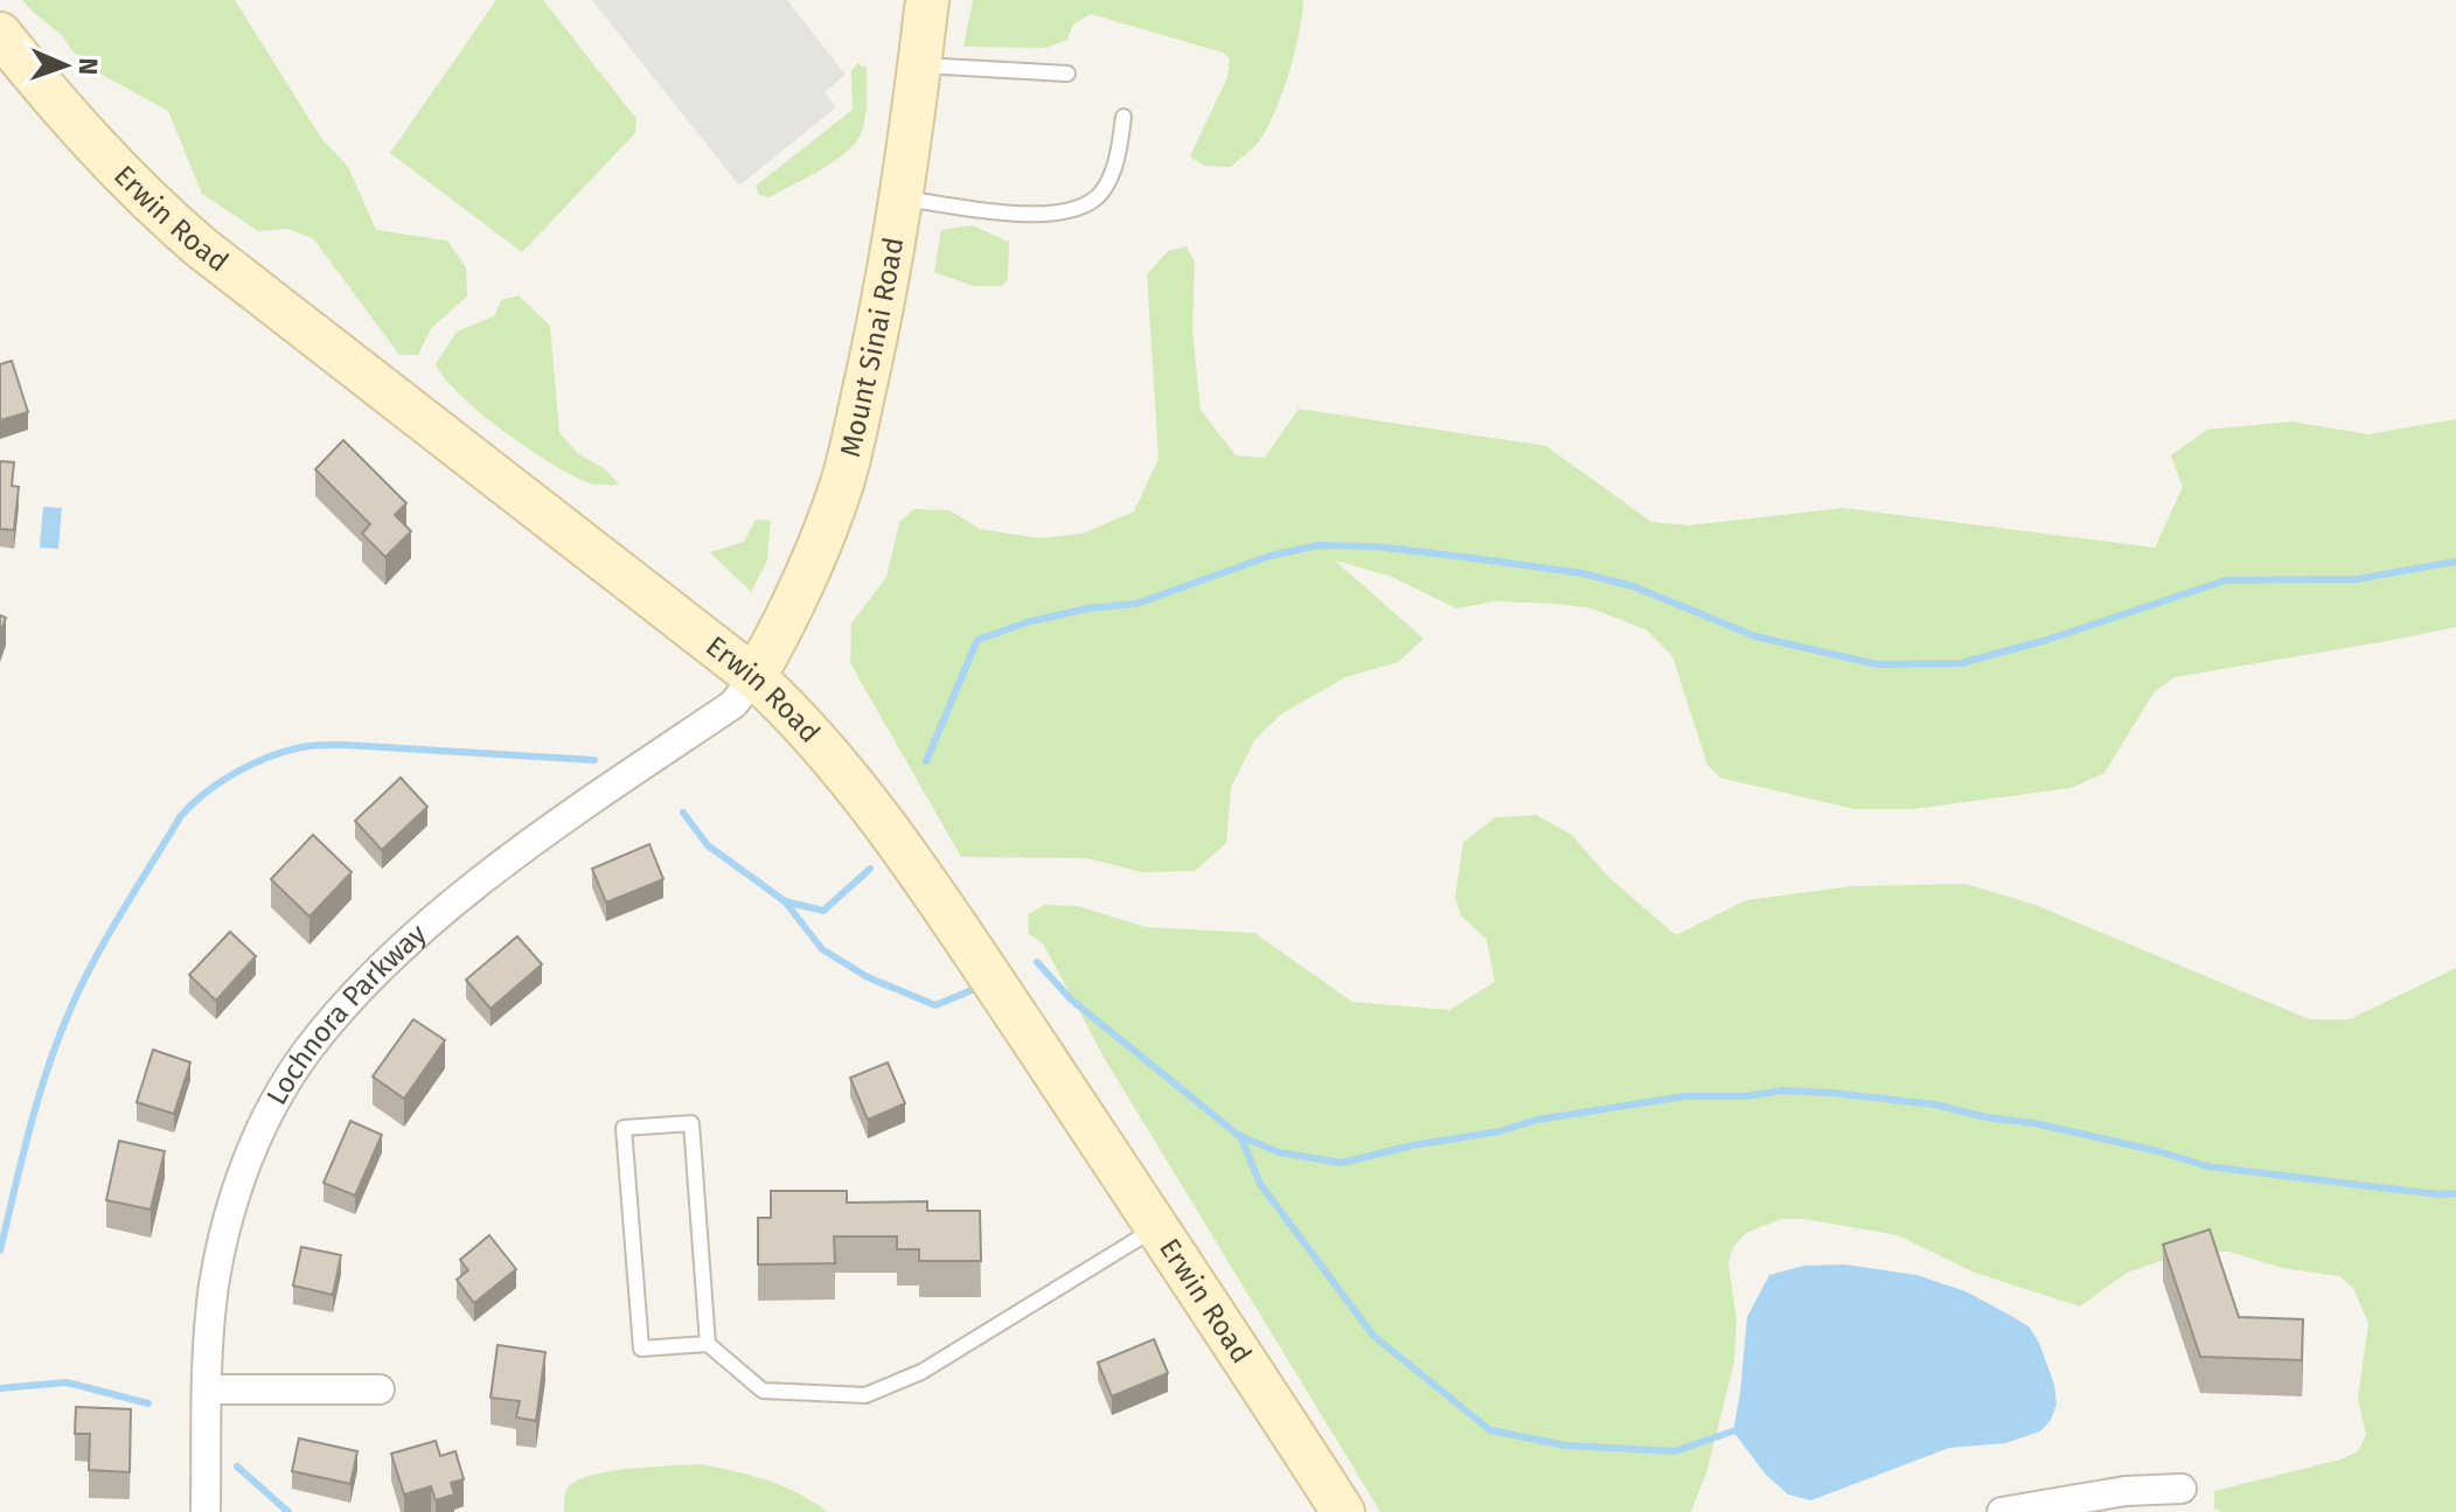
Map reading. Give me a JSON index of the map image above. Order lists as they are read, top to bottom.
{
  "streets": {
    "main road": ["Erwin Road", "Mount Sinai Road"],
    "street": ["Lochnora Parkway"]
  },
  "crossings": [
    ["Erwin Road", "Mount Sinai Road"],
    ["Erwin Road", "Lochnora Parkway"],
    ["Mount Sinai Road", "Lochnora Parkway"]
  ],
  "north": "right"
}
